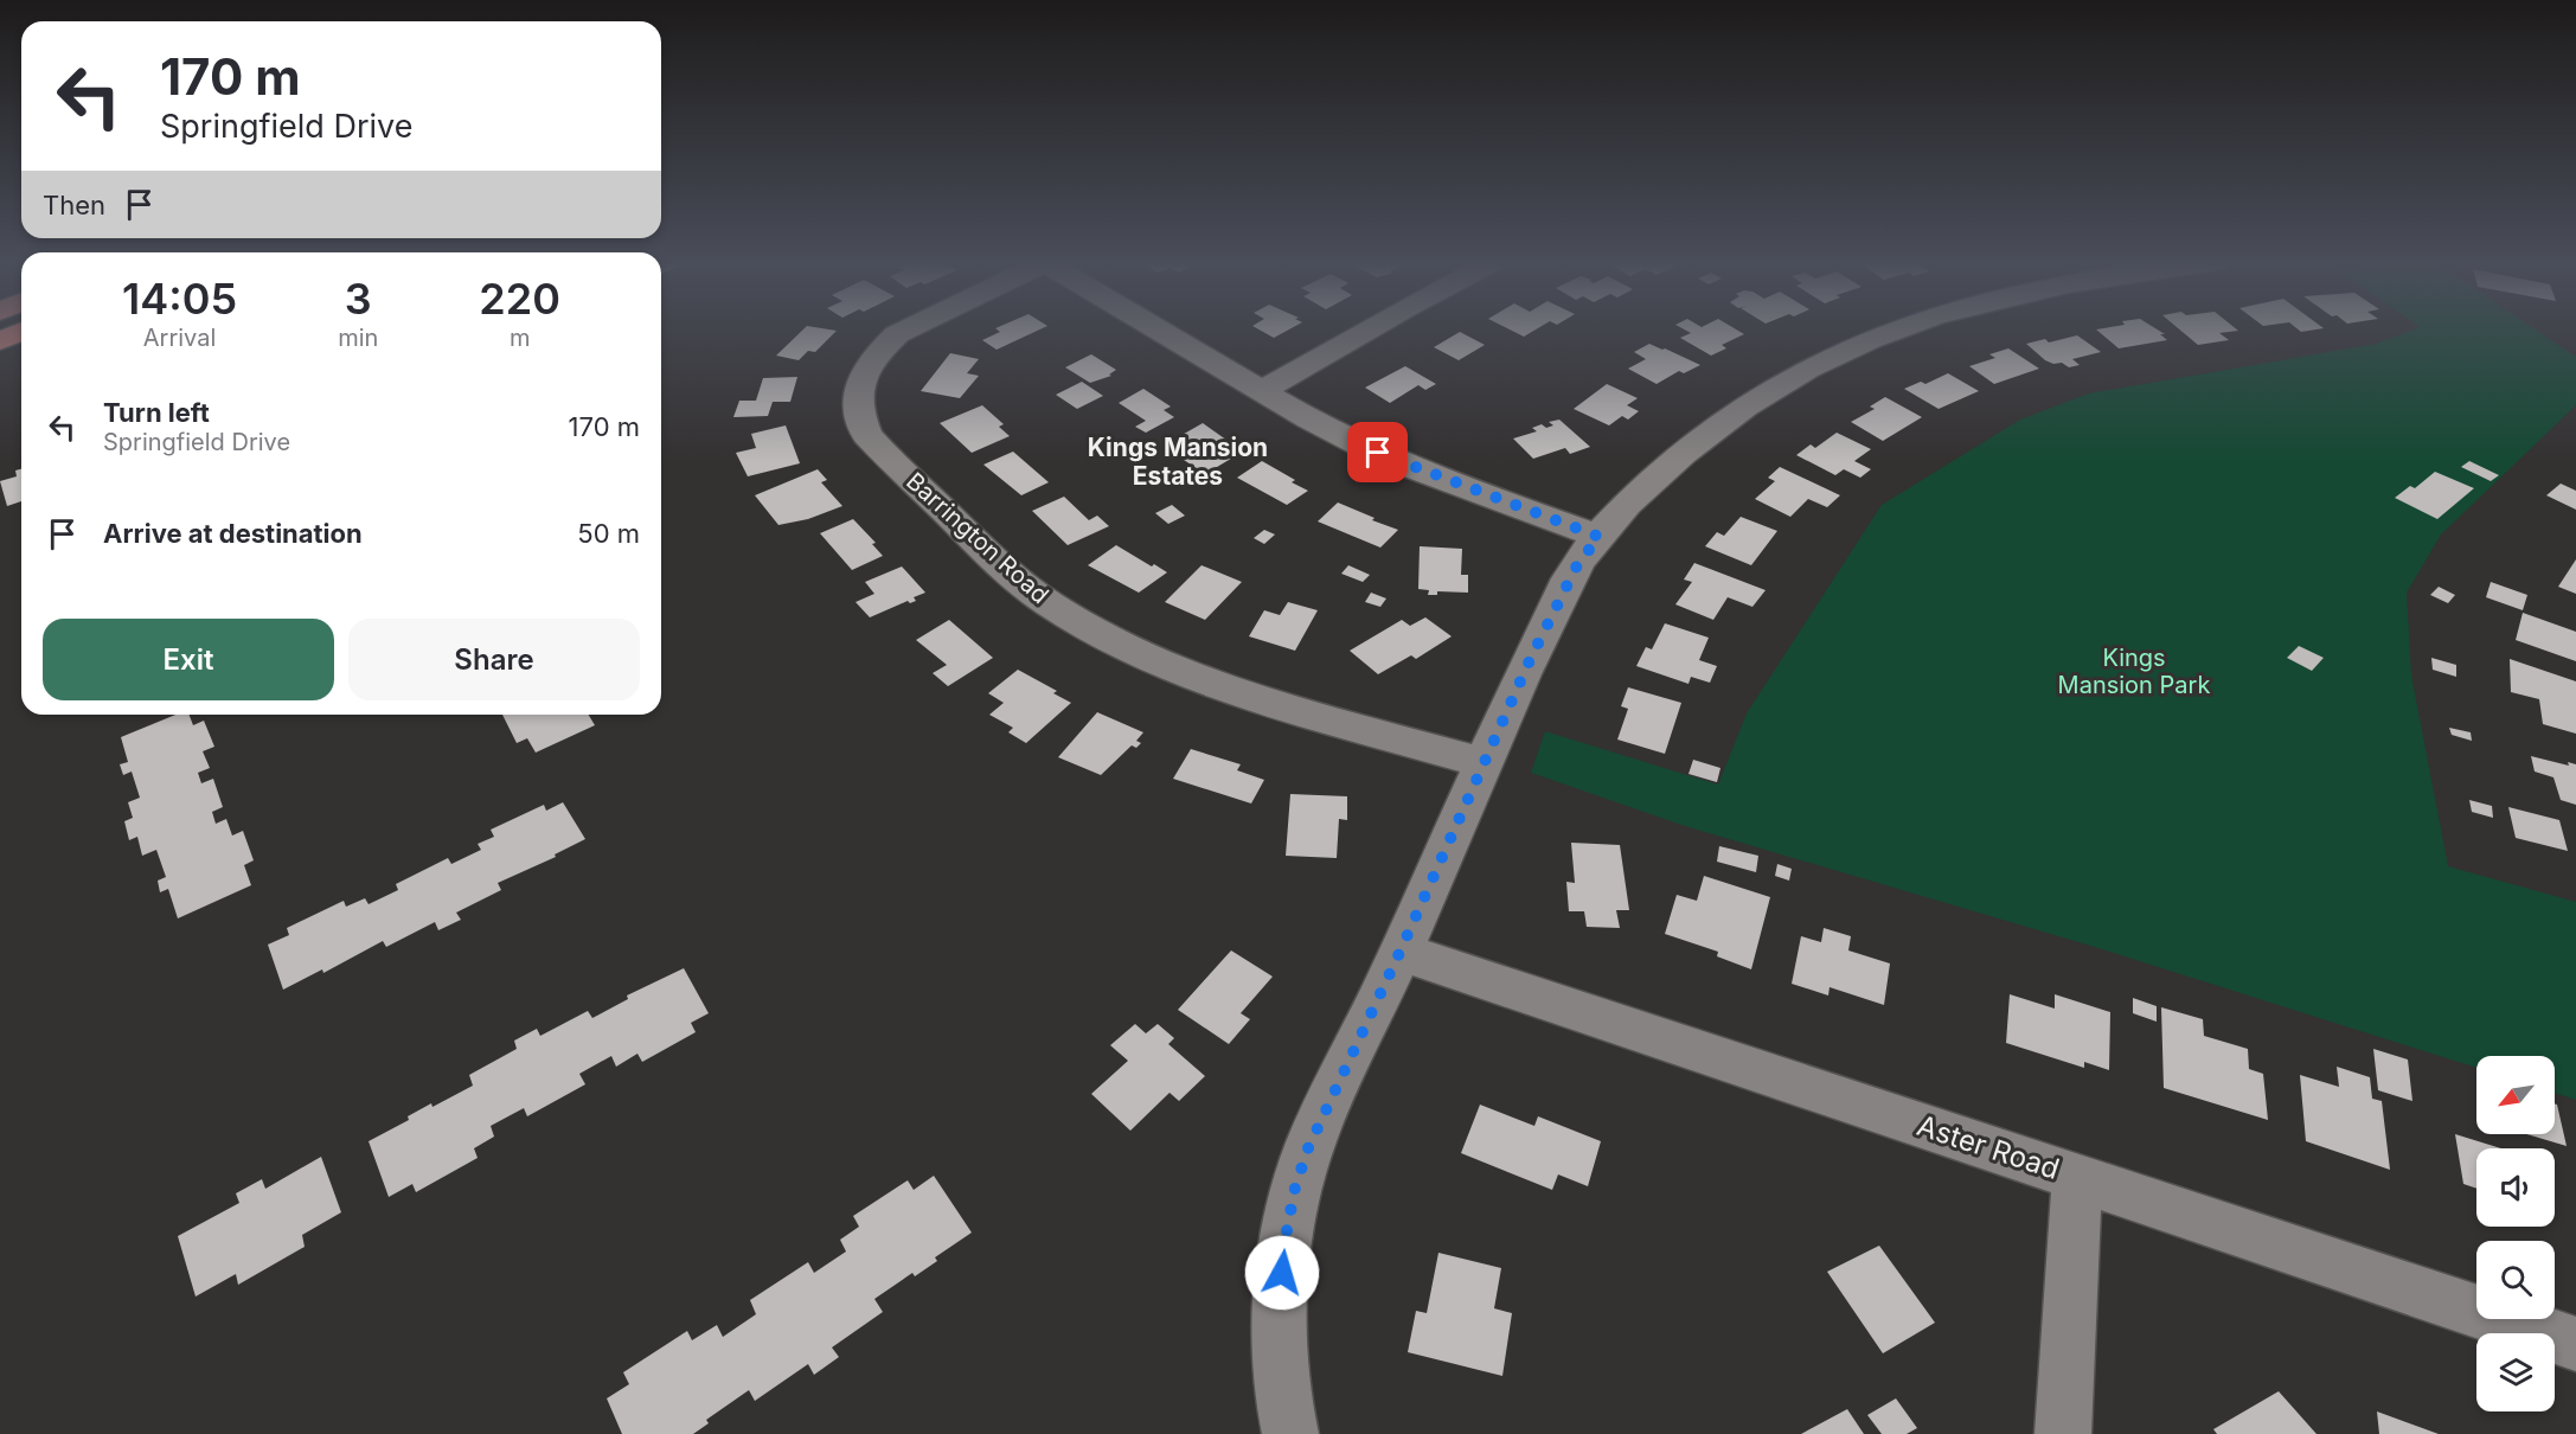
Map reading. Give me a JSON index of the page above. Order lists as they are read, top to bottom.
{
  "streets": {
    "street": ["Barrington Road", "Aster Road"]
  },
  "districts": ["Kings Mansion Estates"],
  "parks": ["Kings Mansion Park"],
  "north": "bottom left",
  "page": {
    "turn": ["170 m", "Springfield Drive"],
    "then": "Then",
    "eta": [
      "14:05",
      "Arrival",
      "3",
      "min",
      "220",
      "m"
    ],
    "list": [
      {
        "name": "Turn left",
        "note": "Springfield Drive",
        "value": "170 m"
      },
      {
        "name": "Arrive at destination",
        "value": "50 m"
      }
    ],
    "buttons": ["Exit", "Share"]
  }
}
